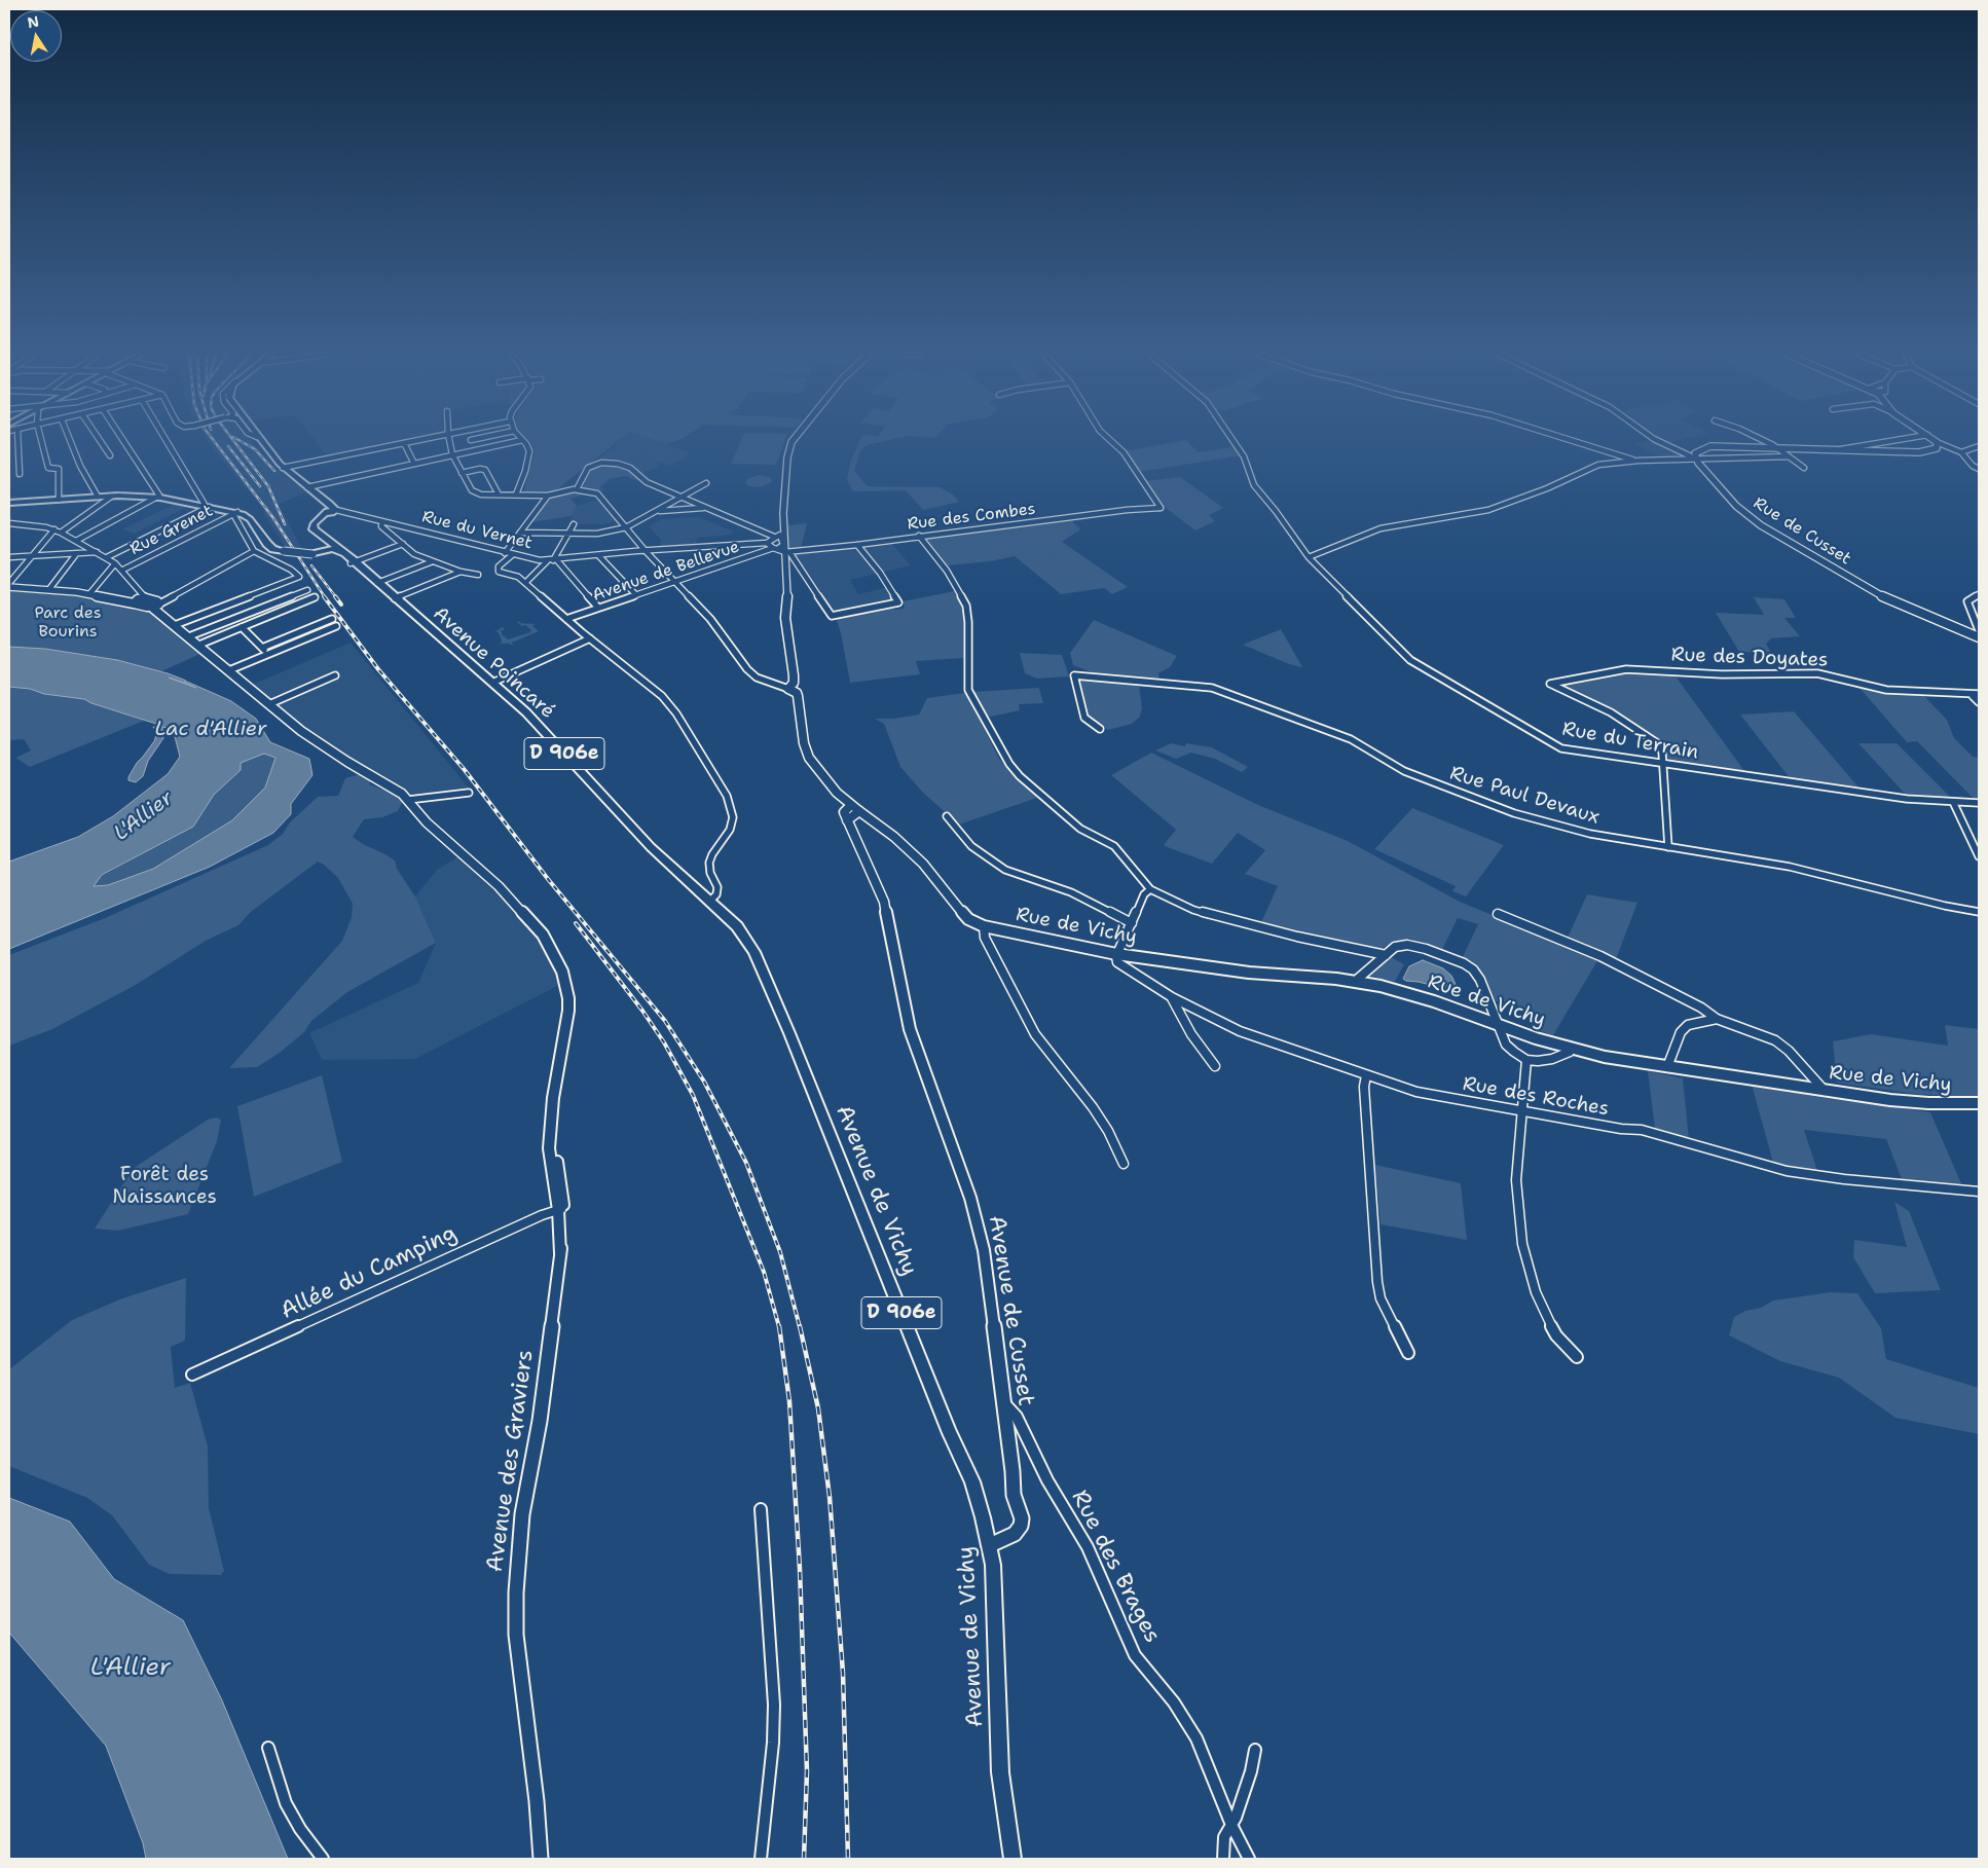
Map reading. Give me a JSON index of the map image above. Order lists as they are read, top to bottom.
{
  "streets": {
    "main road": ["Avenue Poincaré", "D 906e", "Avenue de Vichy"],
    "street": [
      "Rue des Combes",
      "Rue Grenet",
      "Rue du Vernet",
      "Rue de Cusset",
      "Avenue de Bellevue",
      "Rue des Doyates",
      "Rue du Terrain",
      "Rue Paul Devaux",
      "Rue de Vichy",
      "Rue des Roches",
      "Allée du Camping",
      "Avenue de Cusset",
      "Avenue des Graviers",
      "Rue des Brages"
    ]
  },
  "crossings": [
    ["Rue des Combes", "Avenue de Bellevue"],
    ["Rue des Doyates", "Rue du Terrain"],
    ["Avenue Poincaré", "D 906e"],
    ["Avenue Poincaré", "Avenue de Vichy"],
    ["Rue de Vichy", "Rue des Roches"],
    ["Avenue de Vichy", "Avenue de Cusset"],
    ["Allée du Camping", "Avenue des Graviers"],
    ["Avenue de Cusset", "Rue des Brages"]
  ],
  "water": ["Lac d'Allier", "L'Allier"],
  "parks": ["Parc des Bourins", "Forêt des Naissances"],
  "north": "top"
}
